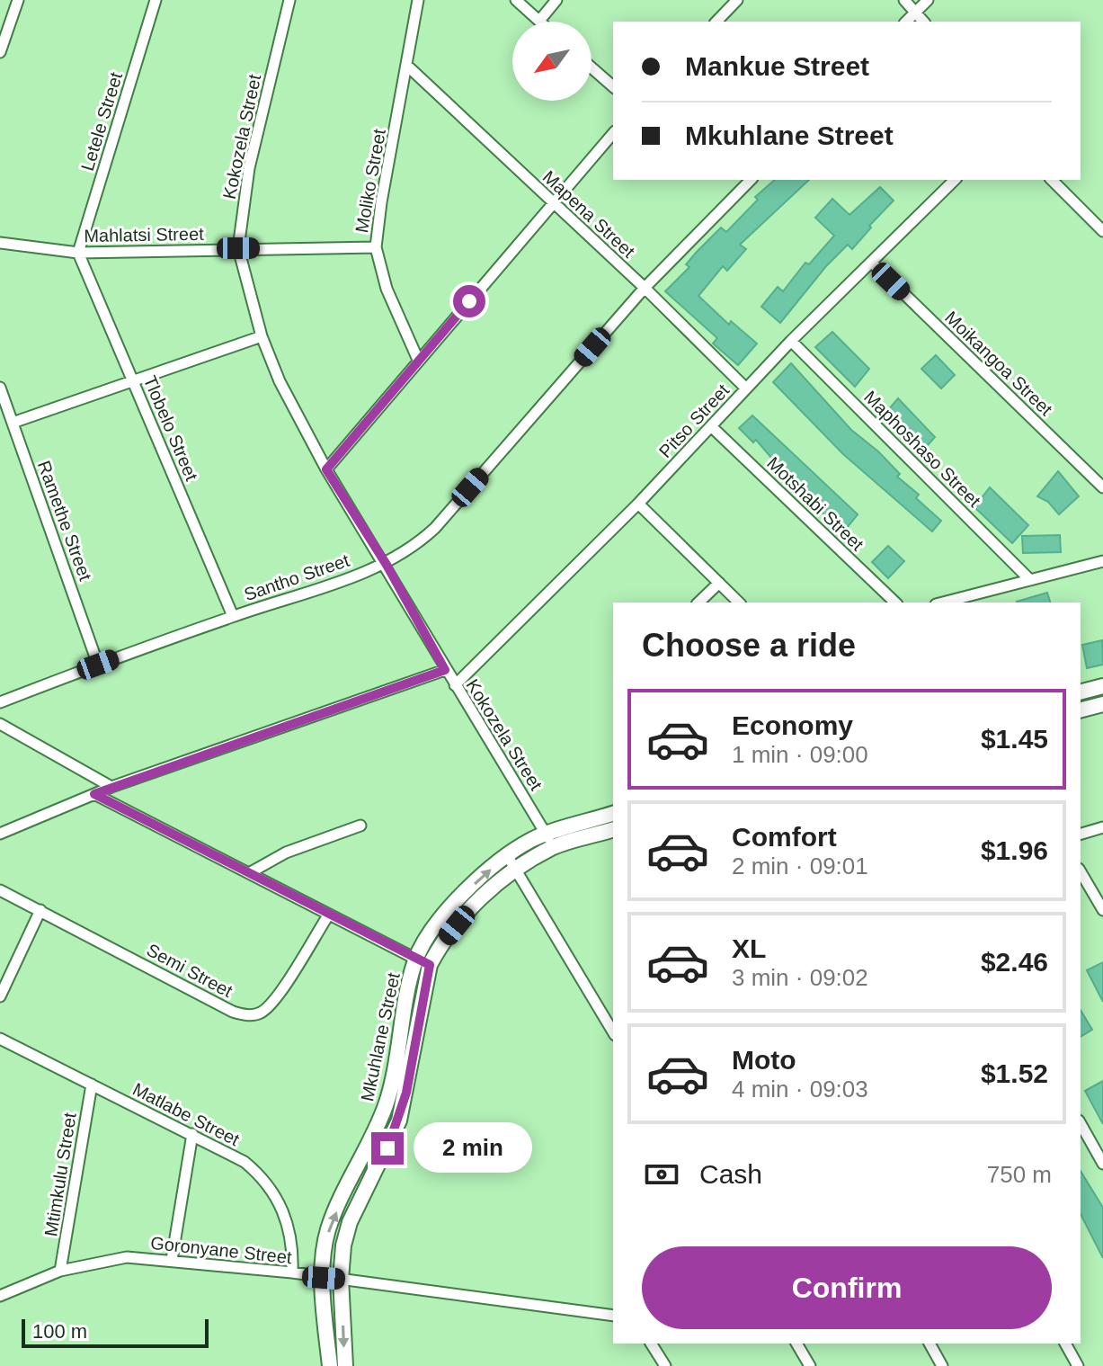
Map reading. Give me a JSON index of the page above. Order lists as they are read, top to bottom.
{
  "streets": {
    "street": [
      "Letele Street",
      "Kokozela Street",
      "Moliko Street",
      "Mapena Street",
      "Mahlatsi Street",
      "Moikangoa Street",
      "Pitso Street",
      "Tlobelo Street",
      "Maphoshaso Street",
      "Motshabi Street",
      "Ramethe Street",
      "Santho Street",
      "Semi Street",
      "Mkuhlane Street",
      "Matlabe Street",
      "Mtimkulu Street",
      "Goronyane Street"
    ]
  },
  "crossings": [
    ["Letele Street", "Mahlatsi Street"],
    ["Letele Street", "Tlobelo Street"],
    ["Kokozela Street", "Mahlatsi Street"],
    ["Kokozela Street", "Pitso Street"],
    ["Kokozela Street", "Santho Street"],
    ["Kokozela Street", "Mkuhlane Street"],
    ["Moliko Street", "Mapena Street"],
    ["Moliko Street", "Mahlatsi Street"],
    ["Mapena Street", "Pitso Street"],
    ["Mapena Street", "Santho Street"],
    ["Mahlatsi Street", "Tlobelo Street"],
    ["Moikangoa Street", "Pitso Street"],
    ["Pitso Street", "Maphoshaso Street"],
    ["Pitso Street", "Motshabi Street"],
    ["Tlobelo Street", "Santho Street"],
    ["Ramethe Street", "Santho Street"],
    ["Mkuhlane Street", "Goronyane Street"],
    ["Matlabe Street", "Mtimkulu Street"],
    ["Matlabe Street", "Goronyane Street"],
    ["Mtimkulu Street", "Goronyane Street"]
  ],
  "scale_bar": "100 m",
  "north": "bottom left",
  "page": {
    "banner": ["Mankue Street", "Mkuhlane Street"],
    "heading": "Choose a ride",
    "list": [
      {
        "name": "Economy",
        "note": "1 min · 09:00",
        "value": "$1.45"
      },
      {
        "name": "Comfort",
        "note": "2 min · 09:01",
        "value": "$1.96"
      },
      {
        "name": "XL",
        "note": "3 min · 09:02",
        "value": "$2.46"
      },
      {
        "name": "Moto",
        "note": "4 min · 09:03",
        "value": "$1.52"
      }
    ],
    "bubble": "2 min",
    "pay": ["Cash", "750 m"],
    "buttons": "Confirm",
    "scale": "100 m"
  }
}
